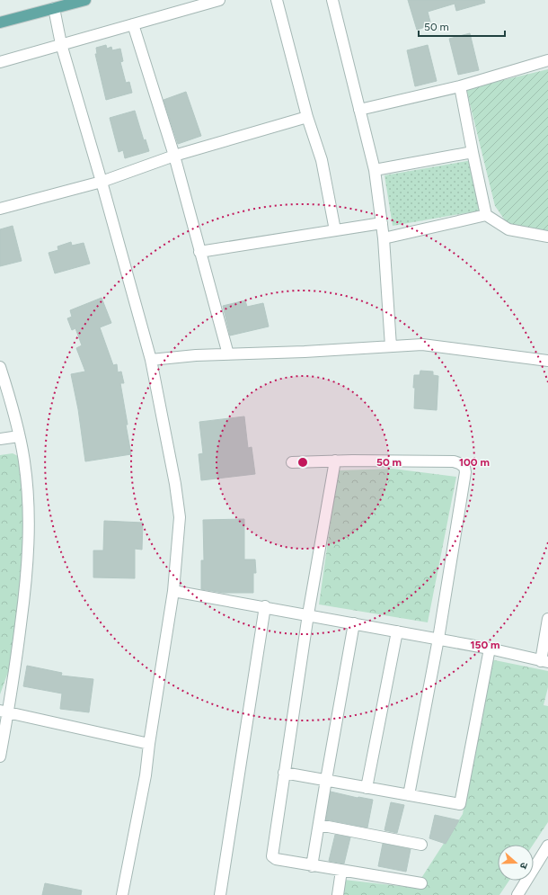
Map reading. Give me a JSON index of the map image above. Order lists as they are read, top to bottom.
{
  "scale_bar": "50 m",
  "north": "right",
  "rings": ["50 m", "100 m", "150 m"]
}
